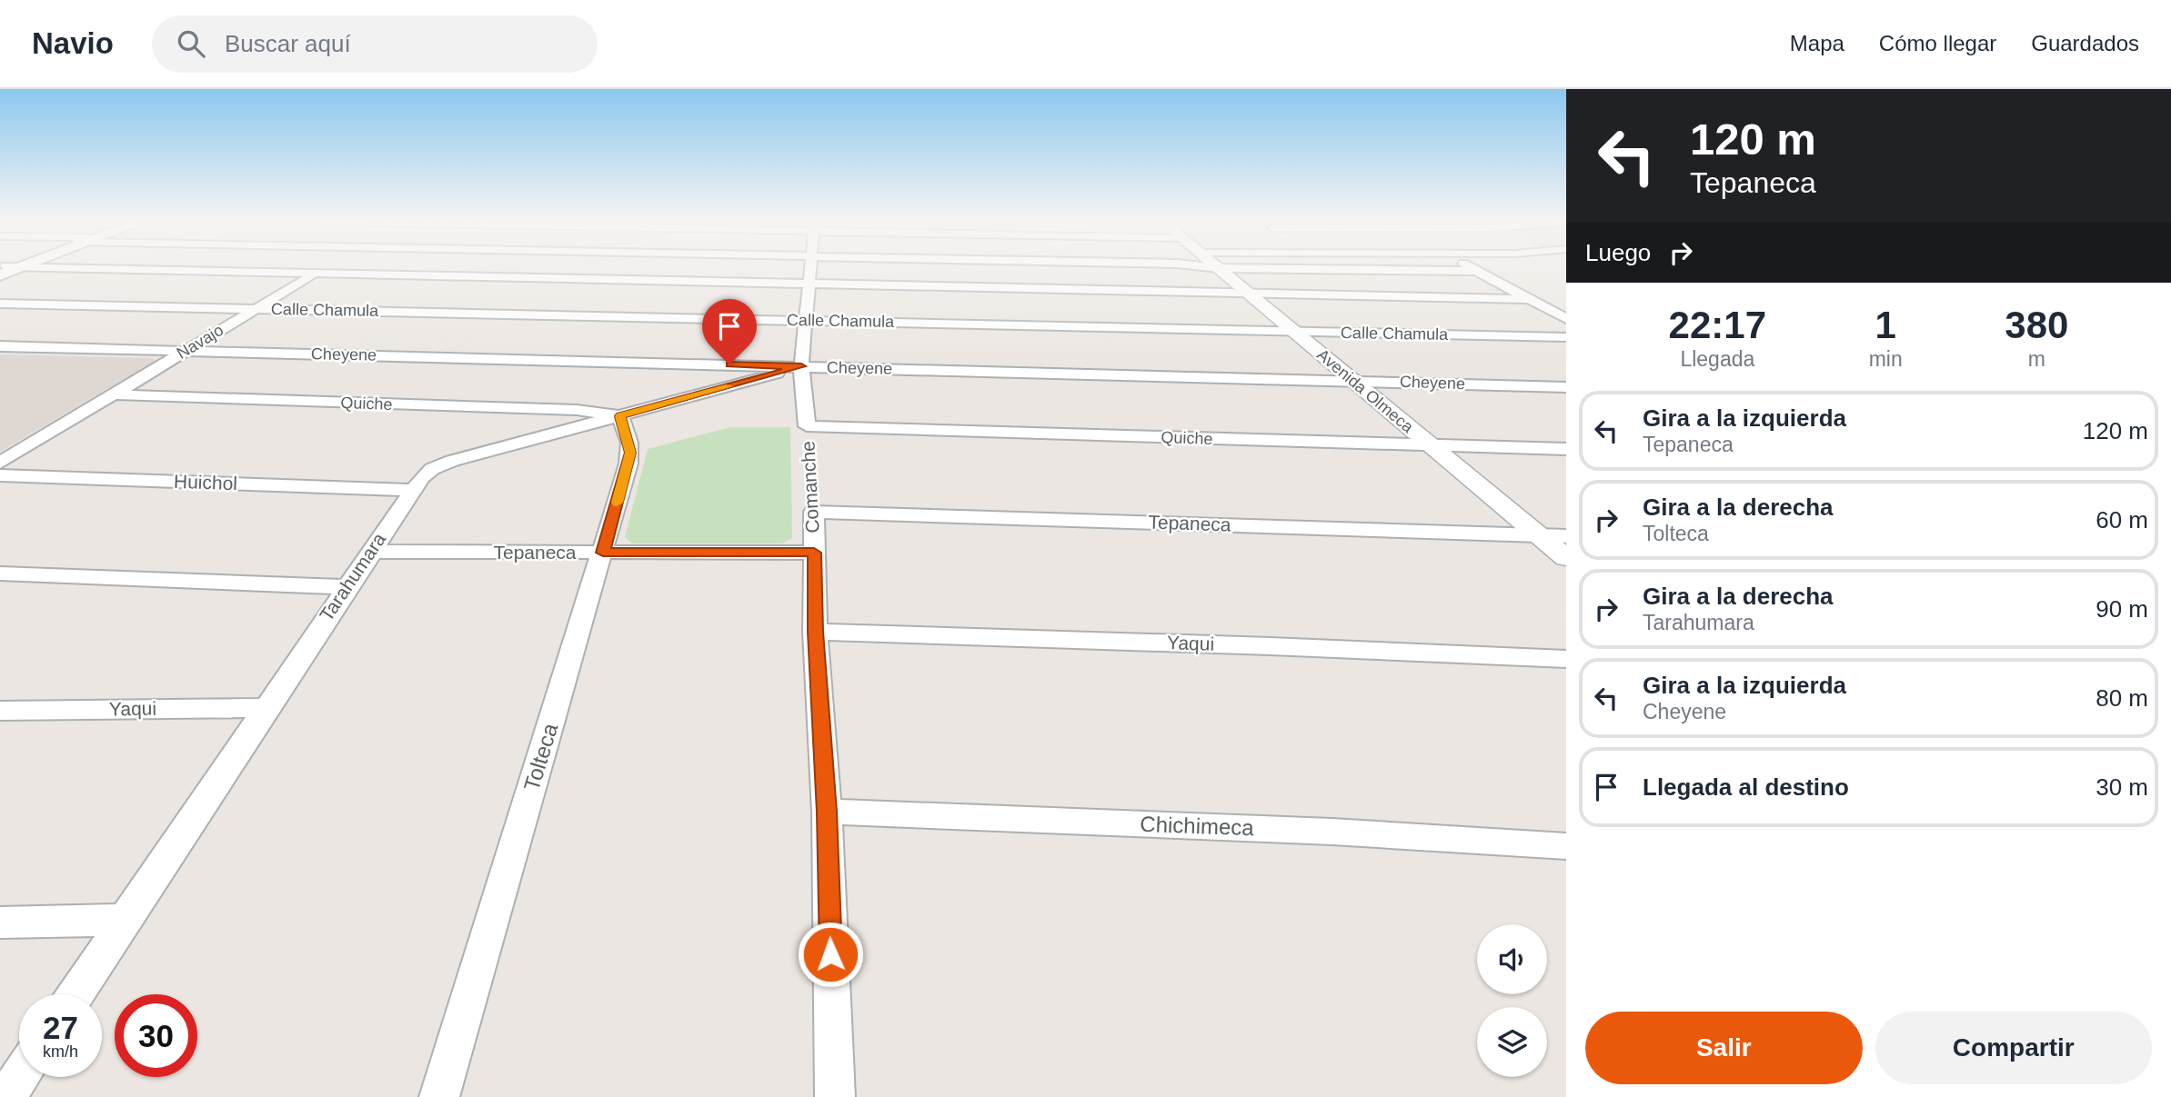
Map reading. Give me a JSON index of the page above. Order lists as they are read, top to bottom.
{
  "streets": {
    "street": [
      "Calle Chamula",
      "Navajo",
      "Cheyene",
      "Avenida Olmeca",
      "Quiche",
      "Huichol",
      "Comanche",
      "Tepaneca",
      "Tarahumara",
      "Yaqui",
      "Tolteca",
      "Chichimeca"
    ]
  },
  "crossings": [
    ["Calle Chamula", "Navajo"],
    ["Calle Chamula", "Avenida Olmeca"],
    ["Calle Chamula", "Comanche"],
    ["Navajo", "Cheyene"],
    ["Navajo", "Quiche"],
    ["Cheyene", "Avenida Olmeca"],
    ["Cheyene", "Comanche"],
    ["Cheyene", "Tarahumara"],
    ["Avenida Olmeca", "Quiche"],
    ["Avenida Olmeca", "Tepaneca"],
    ["Quiche", "Comanche"],
    ["Quiche", "Tarahumara"],
    ["Quiche", "Tolteca"],
    ["Huichol", "Tarahumara"],
    ["Comanche", "Tepaneca"],
    ["Comanche", "Tarahumara"],
    ["Comanche", "Yaqui"],
    ["Comanche", "Chichimeca"],
    ["Tepaneca", "Tarahumara"],
    ["Tepaneca", "Tolteca"],
    ["Tarahumara", "Yaqui"],
    ["Tarahumara", "Tolteca"]
  ],
  "page": {
    "header": "Navio",
    "search": "Buscar aquí",
    "nav": ["Mapa", "Cómo llegar", "Guardados"],
    "turn": ["120 m", "Tepaneca"],
    "then": "Luego",
    "eta": [
      "22:17",
      "Llegada",
      "1",
      "min",
      "380",
      "m"
    ],
    "list": [
      {
        "name": "Gira a la izquierda",
        "note": "Tepaneca",
        "value": "120 m"
      },
      {
        "name": "Gira a la derecha",
        "note": "Tolteca",
        "value": "60 m"
      },
      {
        "name": "Gira a la derecha",
        "note": "Tarahumara",
        "value": "90 m"
      },
      {
        "name": "Gira a la izquierda",
        "note": "Cheyene",
        "value": "80 m"
      },
      {
        "name": "Llegada al destino",
        "value": "30 m"
      }
    ],
    "speed": "27 km/h",
    "limit": "30",
    "buttons": ["Salir", "Compartir"]
  }
}
